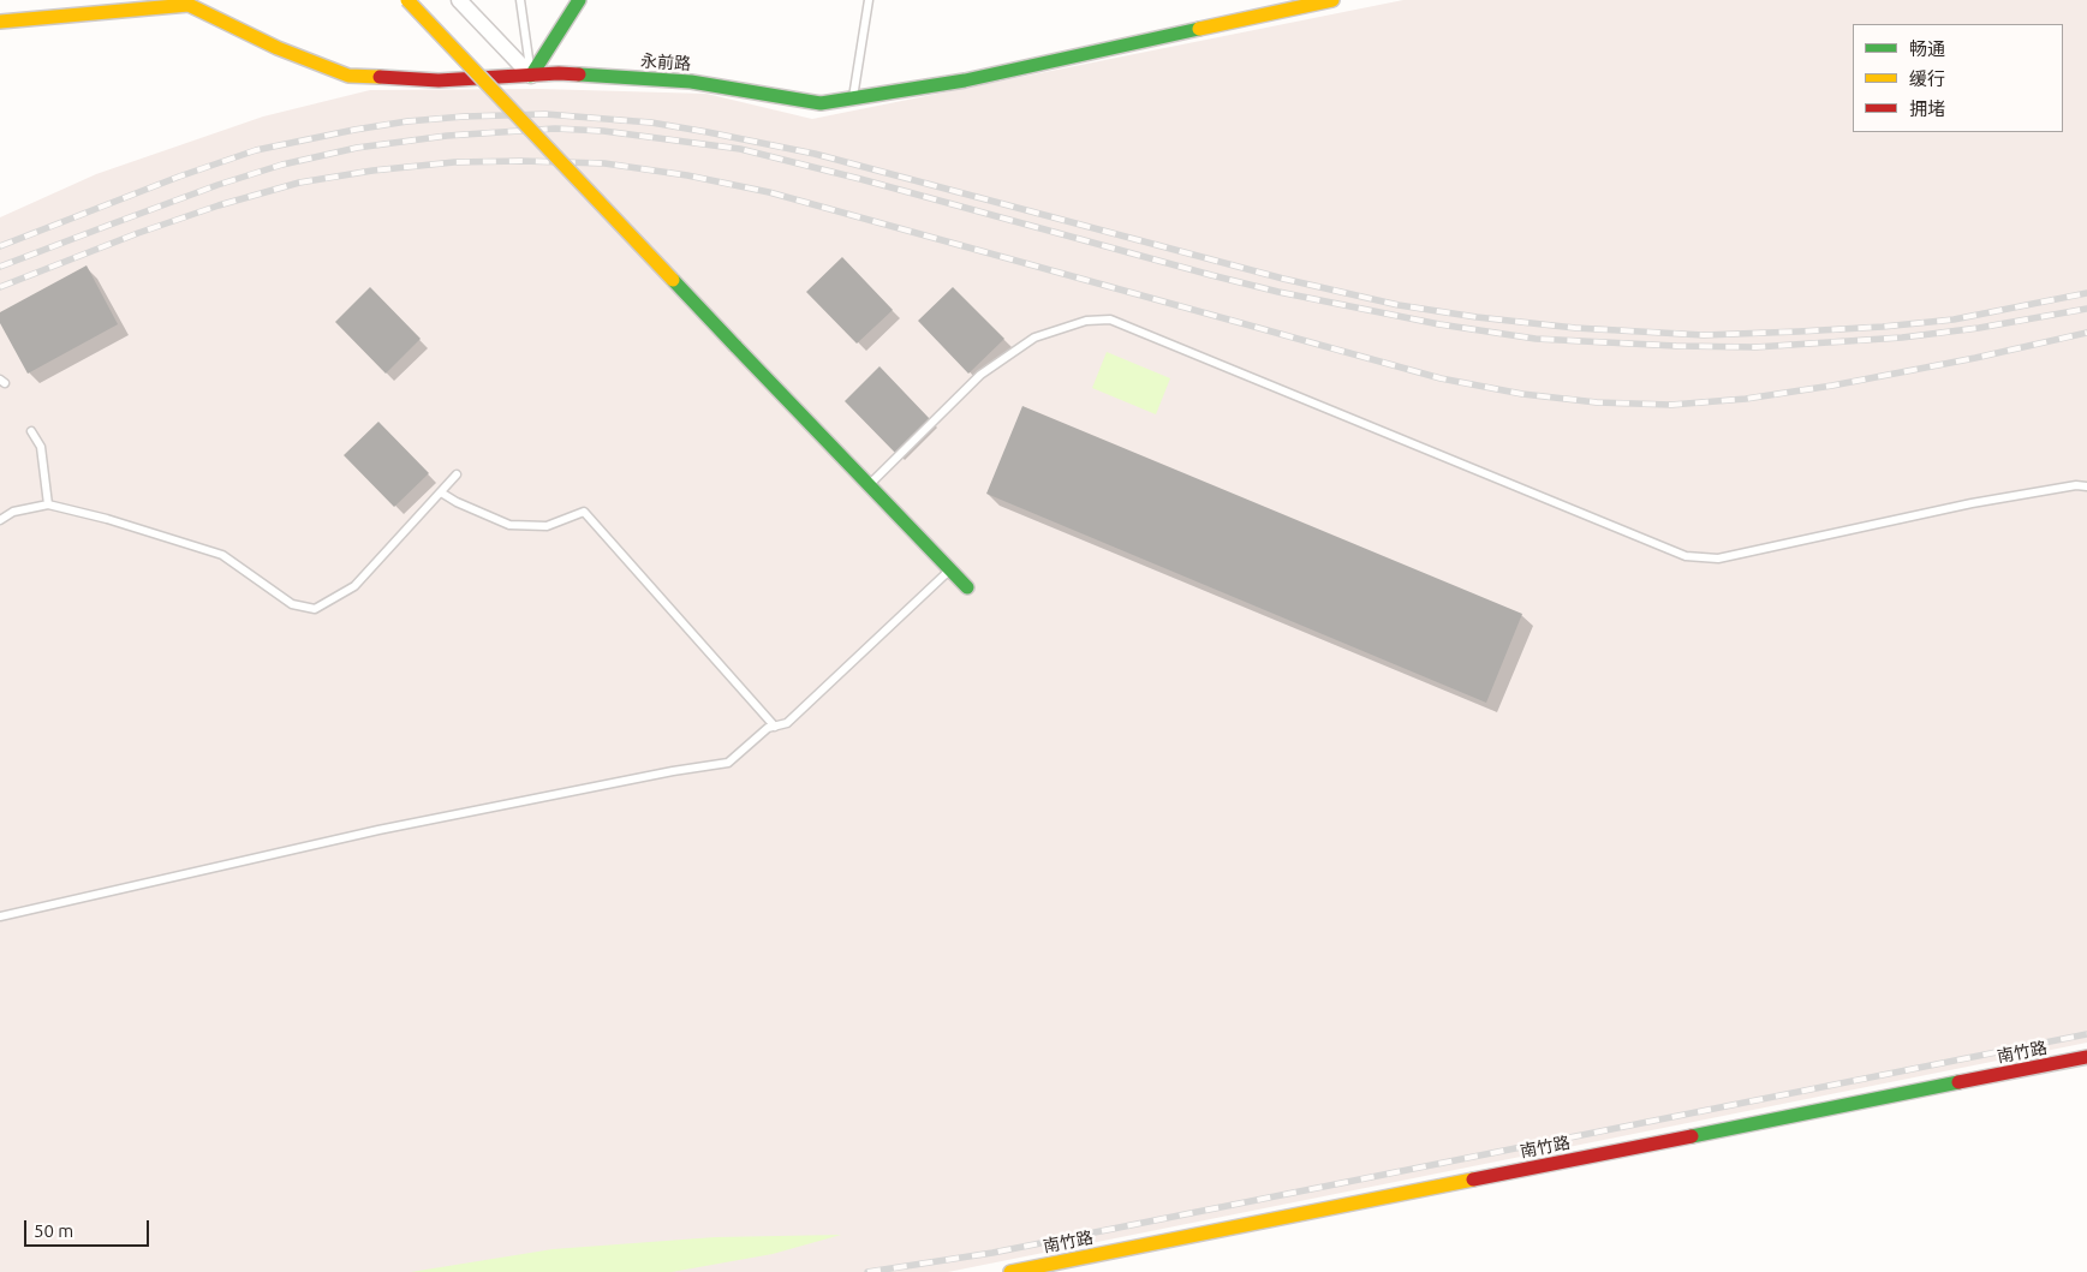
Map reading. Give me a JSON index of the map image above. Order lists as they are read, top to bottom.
{
  "streets": {
    "street": ["永前路", "南竹路"]
  },
  "legend": ["畅通", "缓行", "拥堵"],
  "scale_bar": "50 m"
}
